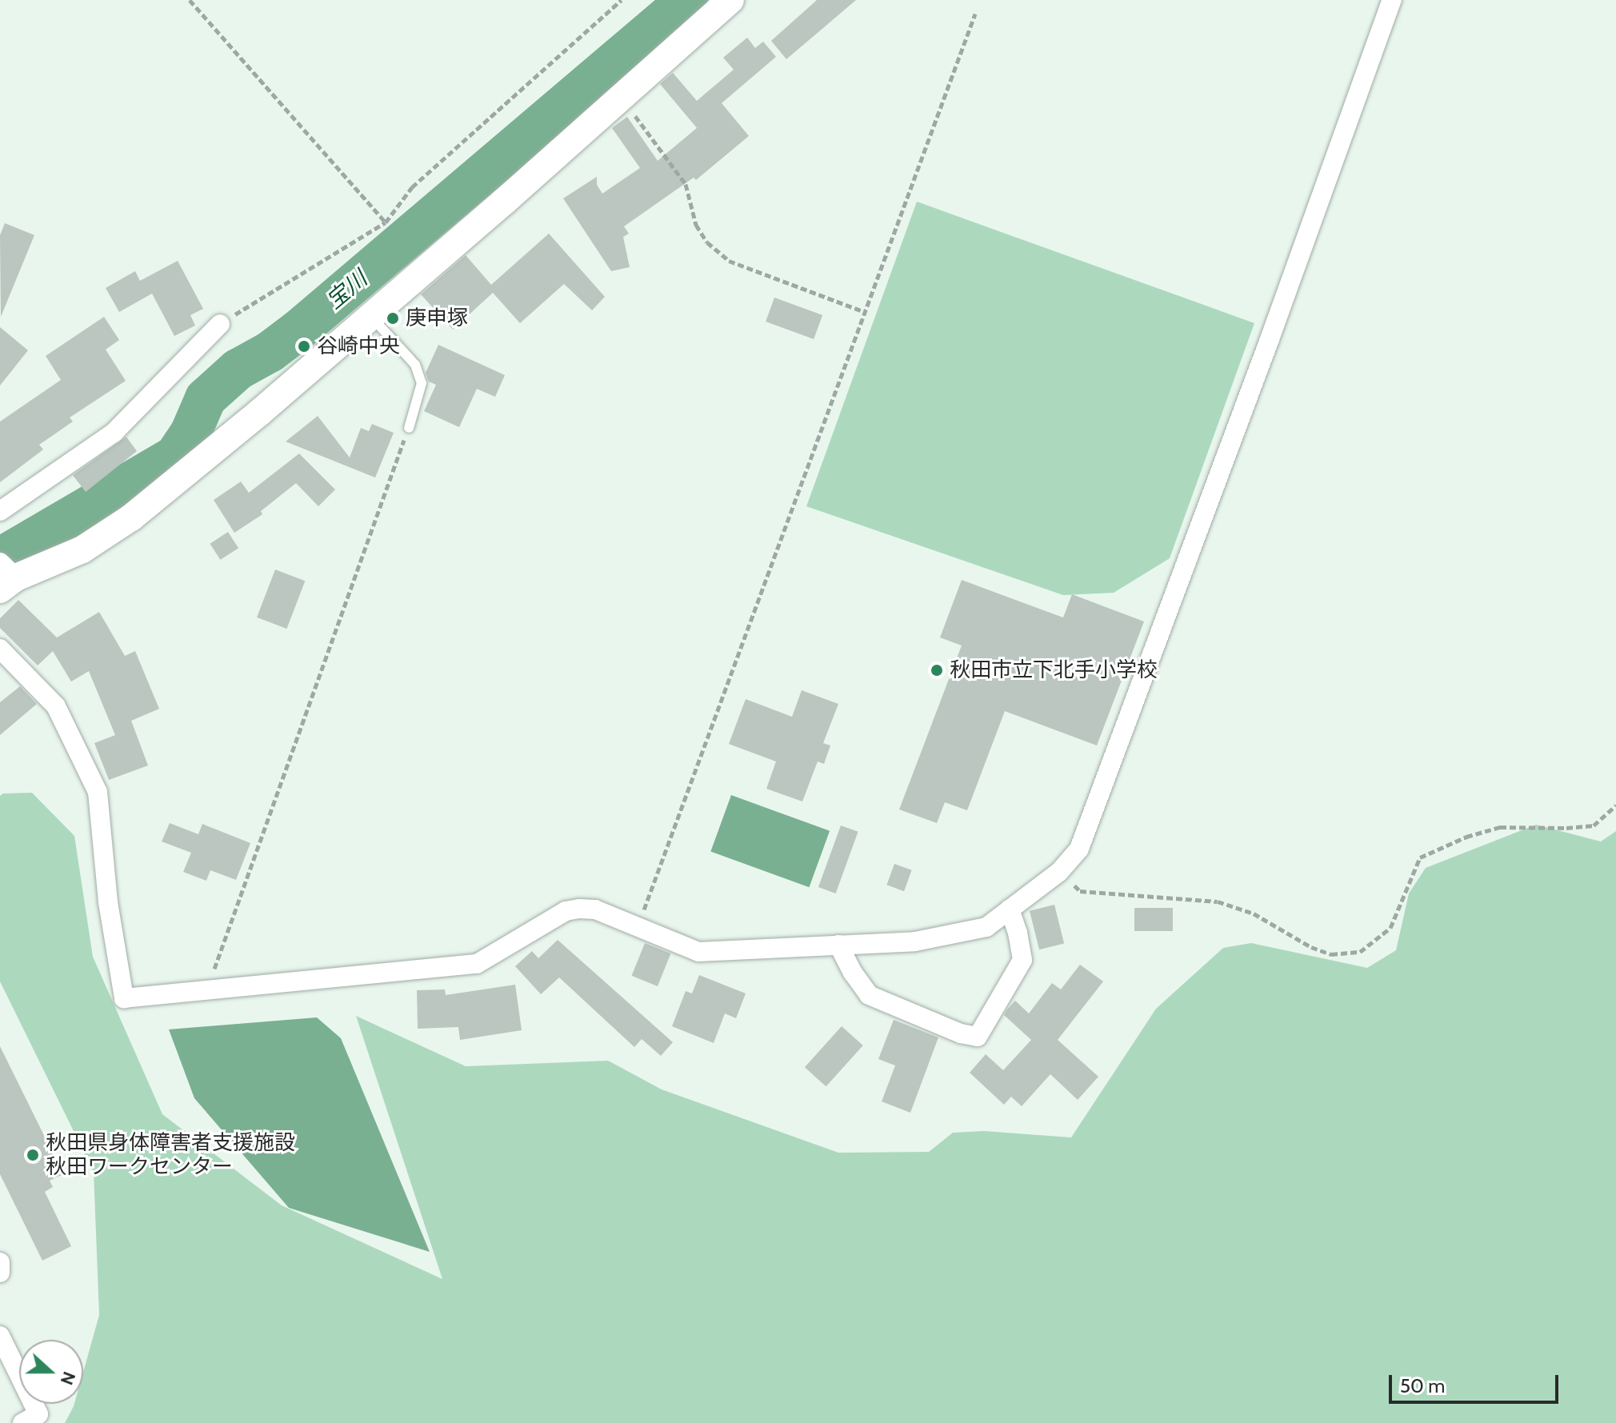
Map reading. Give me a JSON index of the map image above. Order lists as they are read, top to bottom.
{
  "water": ["宝川"],
  "places": [
    "庚申塚",
    "谷崎中央",
    "秋田市立下北手小学校",
    "秋田県身体障害者支援施設 秋田ワークセンター"
  ],
  "scale_bar": "50 m",
  "north": "right"
}
